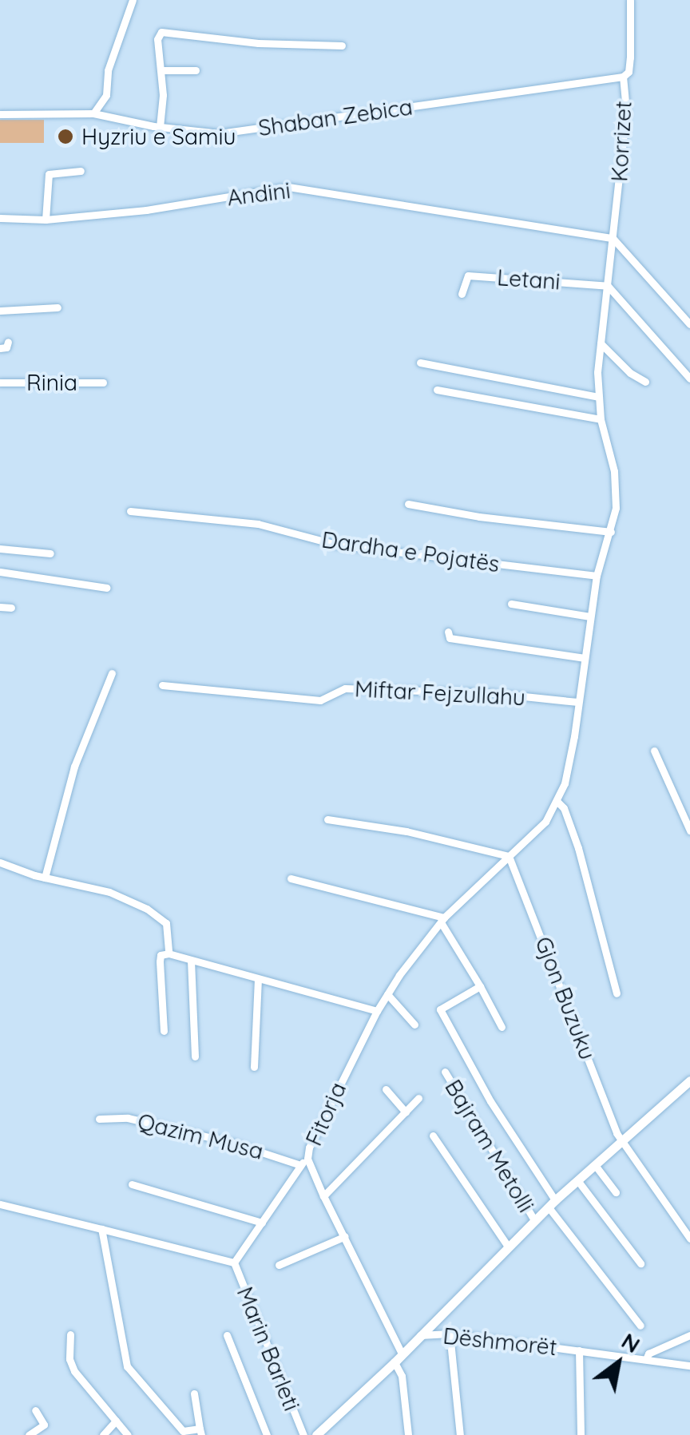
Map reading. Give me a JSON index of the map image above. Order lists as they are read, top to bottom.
{
  "streets": {
    "main road": ["Bajram Metolli"],
    "street": [
      "Shaban Zebica",
      "Korrizet",
      "Andini",
      "Letani",
      "Rinia",
      "Dardha e Pojatës",
      "Miftar Fejzullahu",
      "Gjon Buzuku",
      "Fitorja",
      "Qazim Musa",
      "Dëshmorët",
      "Marin Barleti"
    ]
  },
  "crossings": [
    ["Shaban Zebica", "Korrizet"],
    ["Korrizet", "Andini"],
    ["Korrizet", "Letani"],
    ["Korrizet", "Dardha e Pojatës"],
    ["Korrizet", "Fitorja"],
    ["Dardha e Pojatës", "Fitorja"],
    ["Miftar Fejzullahu", "Fitorja"],
    ["Gjon Buzuku", "Fitorja"],
    ["Gjon Buzuku", "Bajram Metolli"],
    ["Fitorja", "Bajram Metolli"],
    ["Bajram Metolli", "Dëshmorët"]
  ],
  "places": ["Hyzriu e Samiu"],
  "north": "top right"
}
